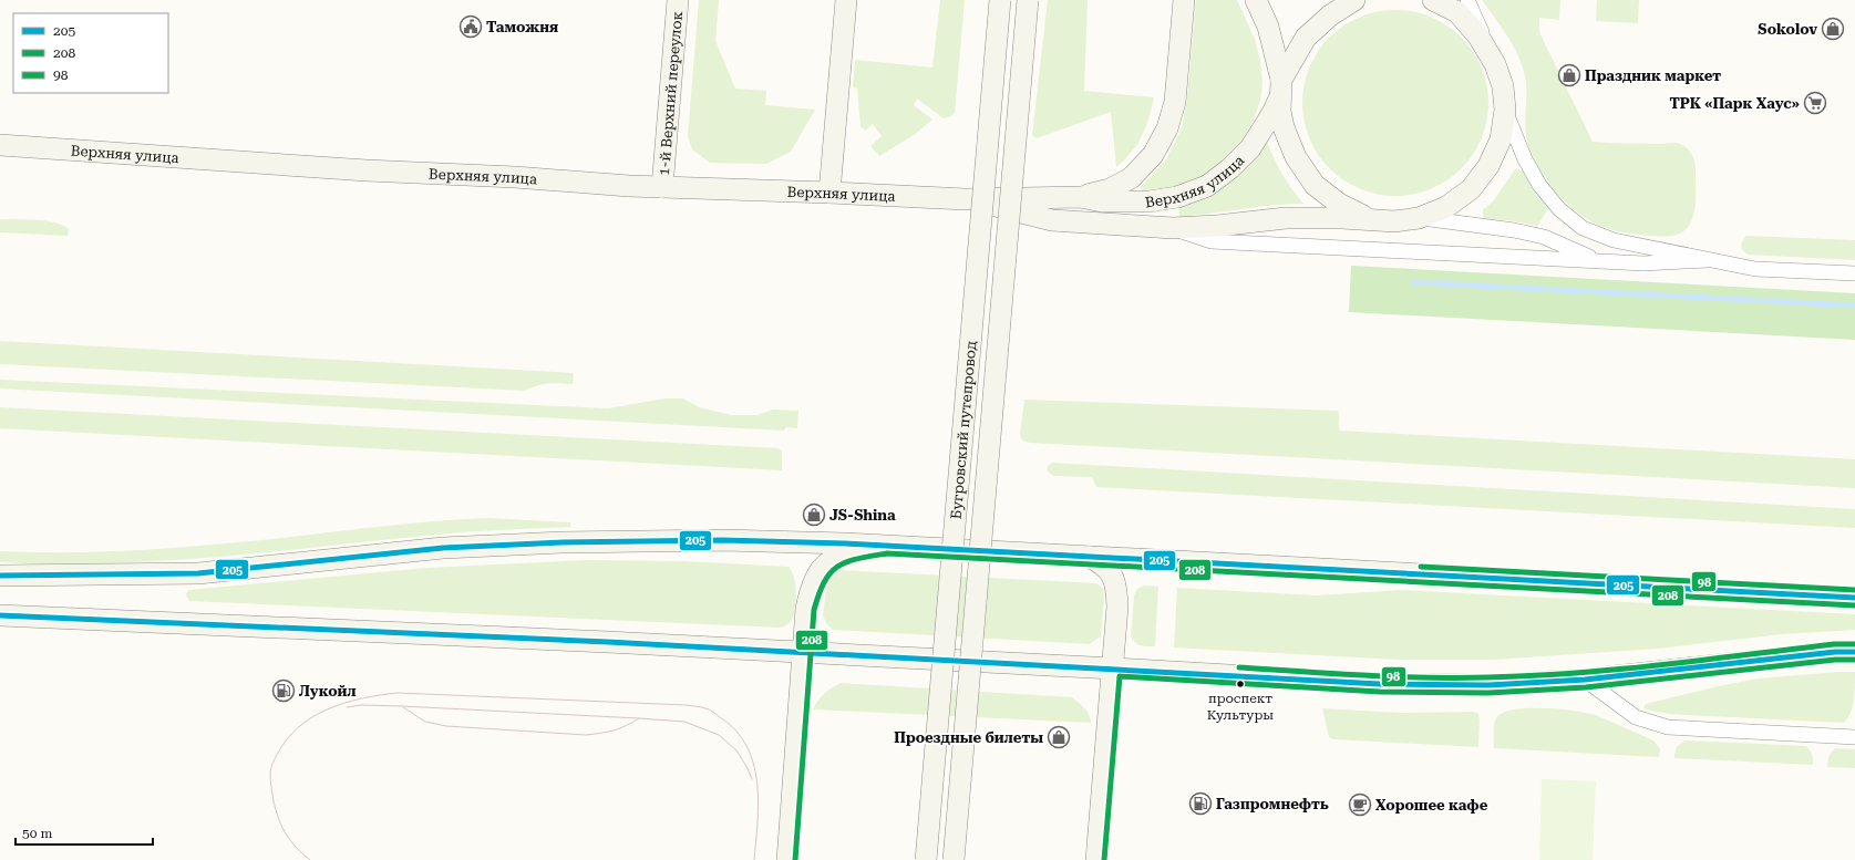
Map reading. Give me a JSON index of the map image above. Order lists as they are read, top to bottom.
{
  "streets": {
    "main road": ["1-й Верхний переулок", "Верхняя улица", "Бугровский путепровод"]
  },
  "crossings": [
    ["1-й Верхний переулок", "Верхняя улица"]
  ],
  "places": {
    "public building": ["Таможня"],
    "shop": [
      "Sokolov",
      "Праздник маркет",
      "JS-Shina",
      "Проездные билеты"
    ],
    "supermarket": ["ТРК «Парк Хаус»"],
    "other": ["проспект Культуры"],
    "fuel station": ["Лукойл", "Газпромнефть"],
    "cafe": ["Хорошее кафе"]
  },
  "lines": ["transit line 205", "transit line 208", "transit line 98"],
  "legend": ["205", "208", "98"],
  "scale_bar": "50 m"
}
